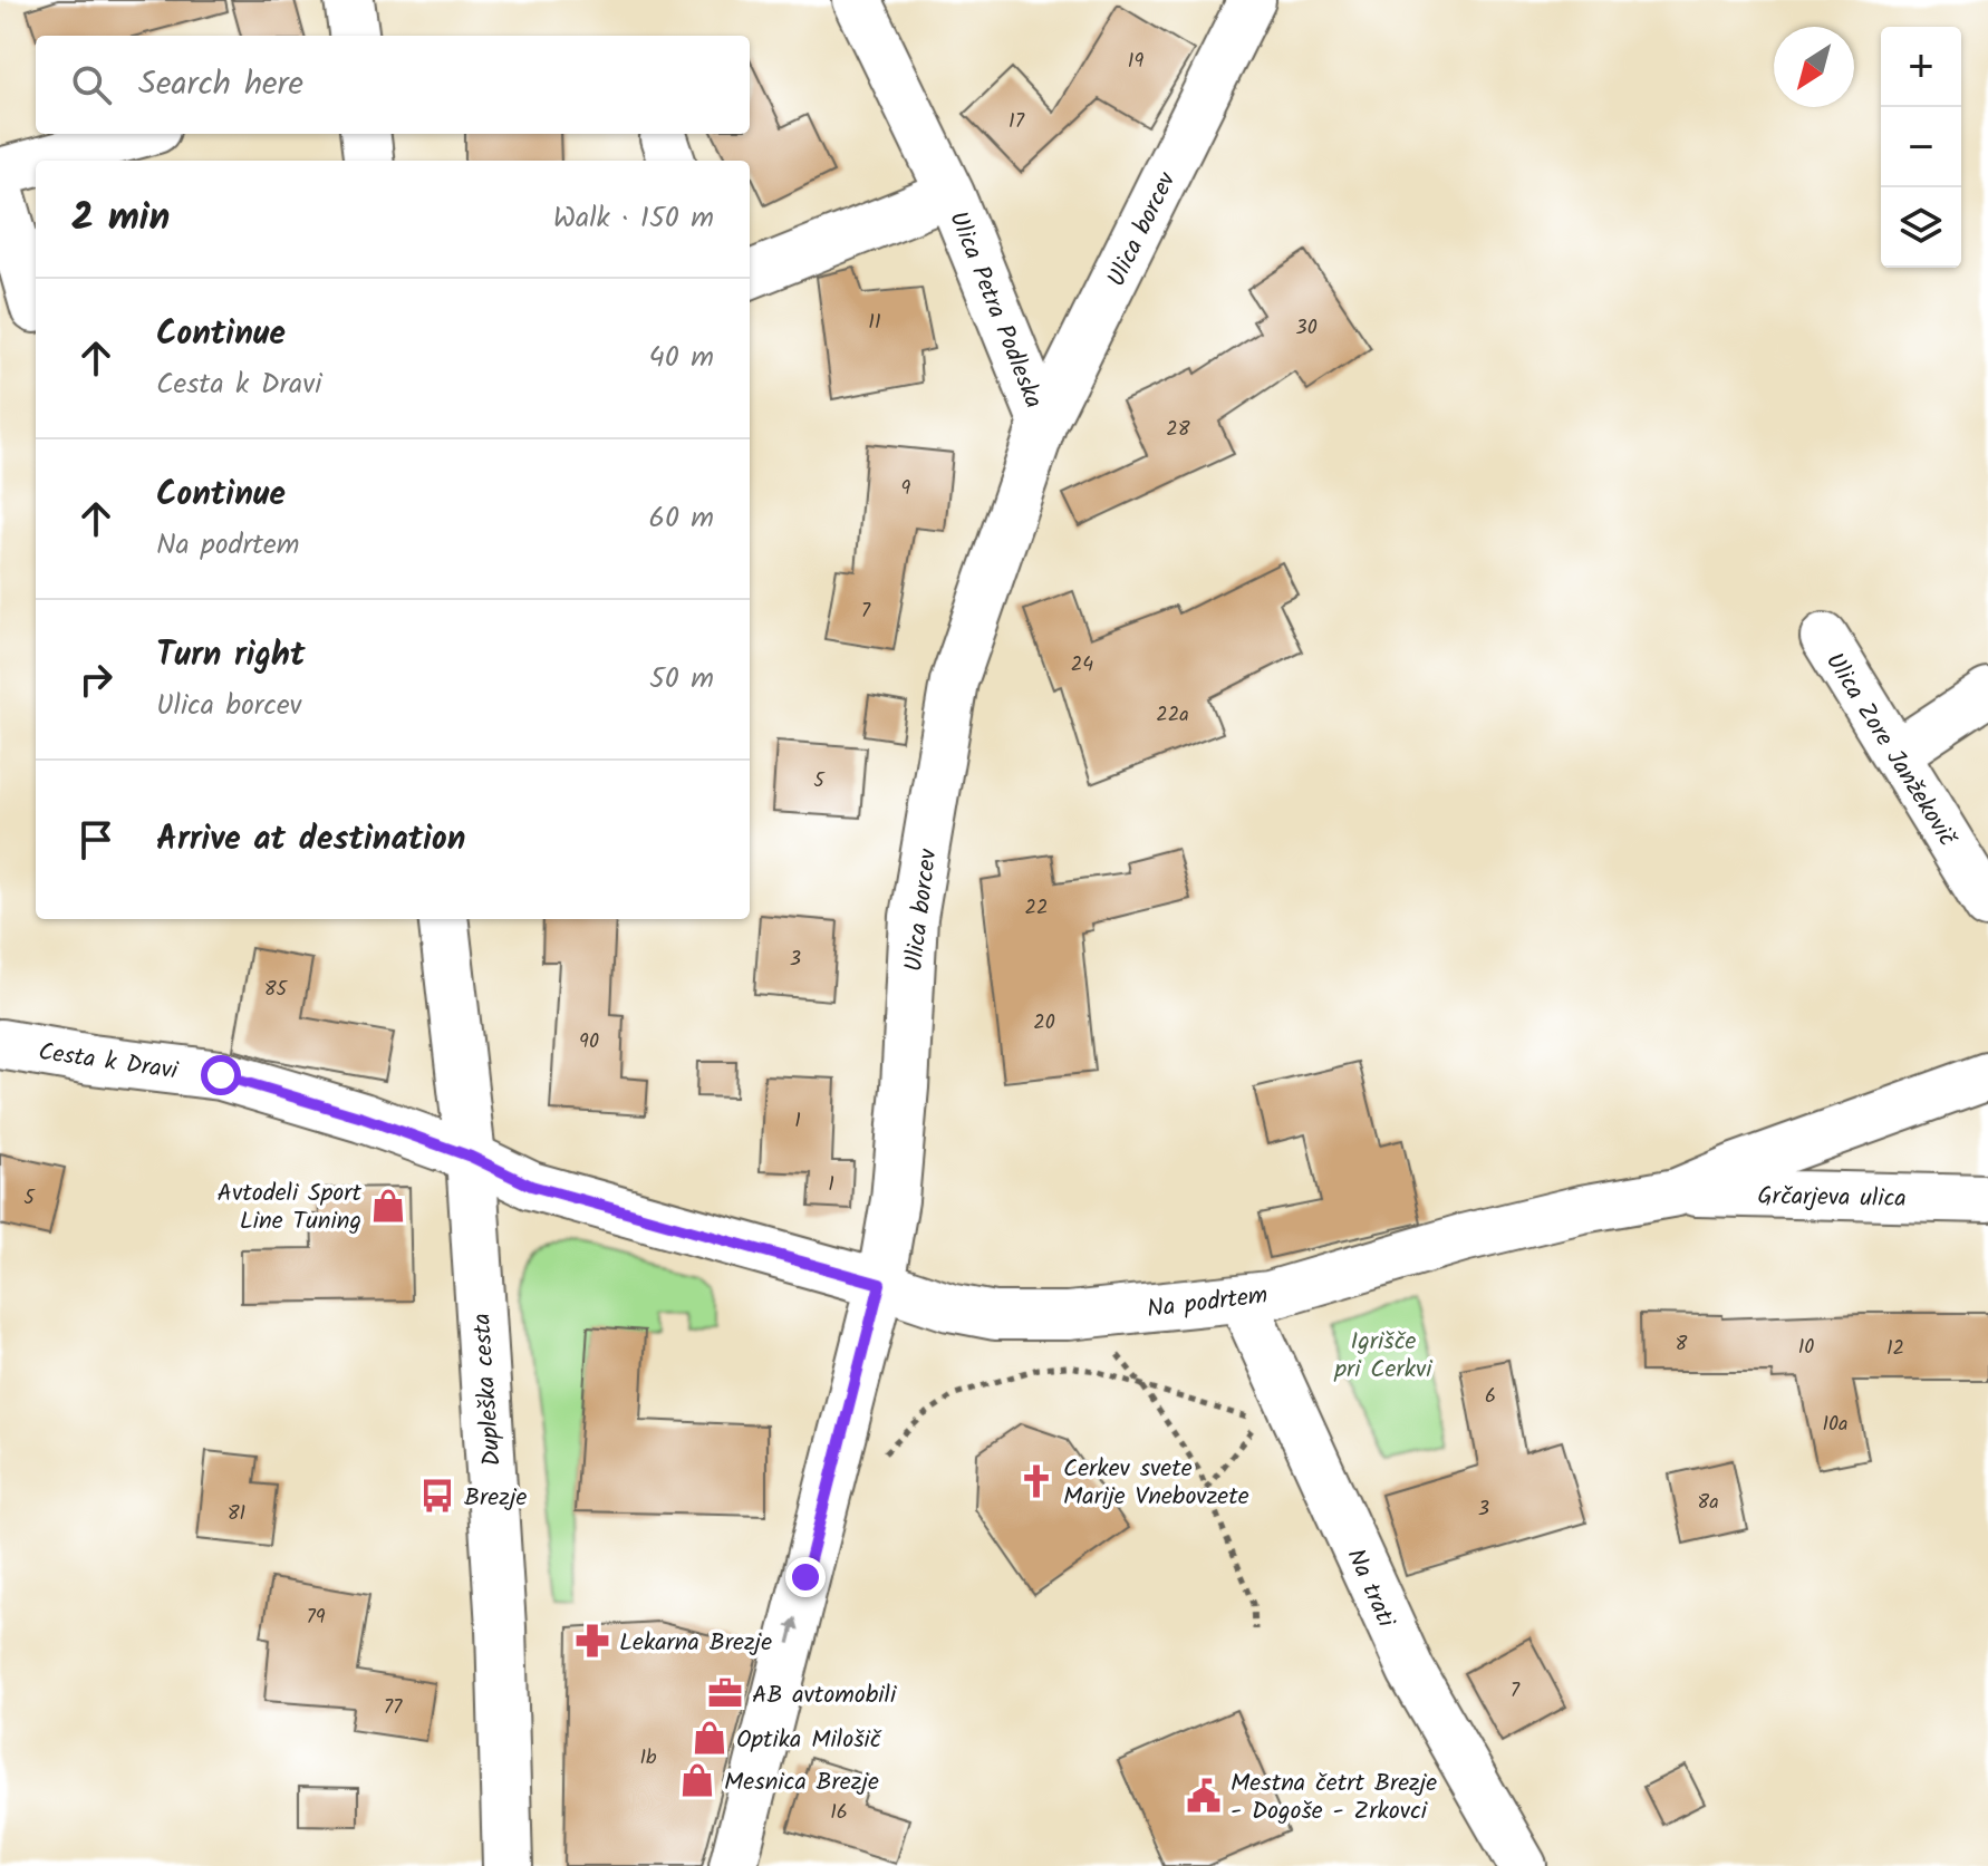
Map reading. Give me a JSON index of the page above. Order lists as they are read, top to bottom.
{
  "streets": {
    "street": [
      "Ulica borcev",
      "Ulica Petra Podleska",
      "Ulica Zore Janžekovič",
      "Cesta k Dravi",
      "Grčarjeva ulica",
      "Na podrtem",
      "Dupleška cesta",
      "Na trati"
    ]
  },
  "crossings": [
    ["Ulica borcev", "Ulica Petra Podleska"],
    ["Ulica borcev", "Na podrtem"],
    ["Cesta k Dravi", "Na podrtem"],
    ["Cesta k Dravi", "Dupleška cesta"],
    ["Grčarjeva ulica", "Na podrtem"],
    ["Na podrtem", "Dupleška cesta"],
    ["Na podrtem", "Na trati"]
  ],
  "parks": ["Igrišče pri Cerkvi"],
  "places": {
    "shop": ["Avtodeli Sport Line Tuning", "Optika Milošič", "Mesnica Brezje"],
    "church": ["Cerkev svete Marije Vnebovzete"],
    "bus stop": ["Brezje"],
    "pharmacy": ["Lekarna Brezje"],
    "office": ["AB avtomobili"],
    "public building": ["Mestna četrt Brezje - Dogoše - Zrkovci"]
  },
  "house_numbers": [
    "19",
    "17",
    "11",
    "30",
    "28",
    "9",
    "7",
    "24",
    "22a",
    "5",
    "22",
    "3",
    "85",
    "20",
    "90",
    "1",
    "1",
    "5",
    "8",
    "10",
    "12",
    "6",
    "10a",
    "8a",
    "3",
    "81",
    "79",
    "7",
    "77",
    "1b",
    "16"
  ],
  "north": "bottom left",
  "page": {
    "map_buttons": ["+", "−"],
    "search": "Search here",
    "heading": ["2 min", "Walk · 150 m"],
    "list": [
      ["Continue", "Cesta k Dravi", "40 m"],
      ["Continue", "Na podrtem", "60 m"],
      ["Turn right", "Ulica borcev", "50 m"],
      "Arrive at destination"
    ]
  }
}
